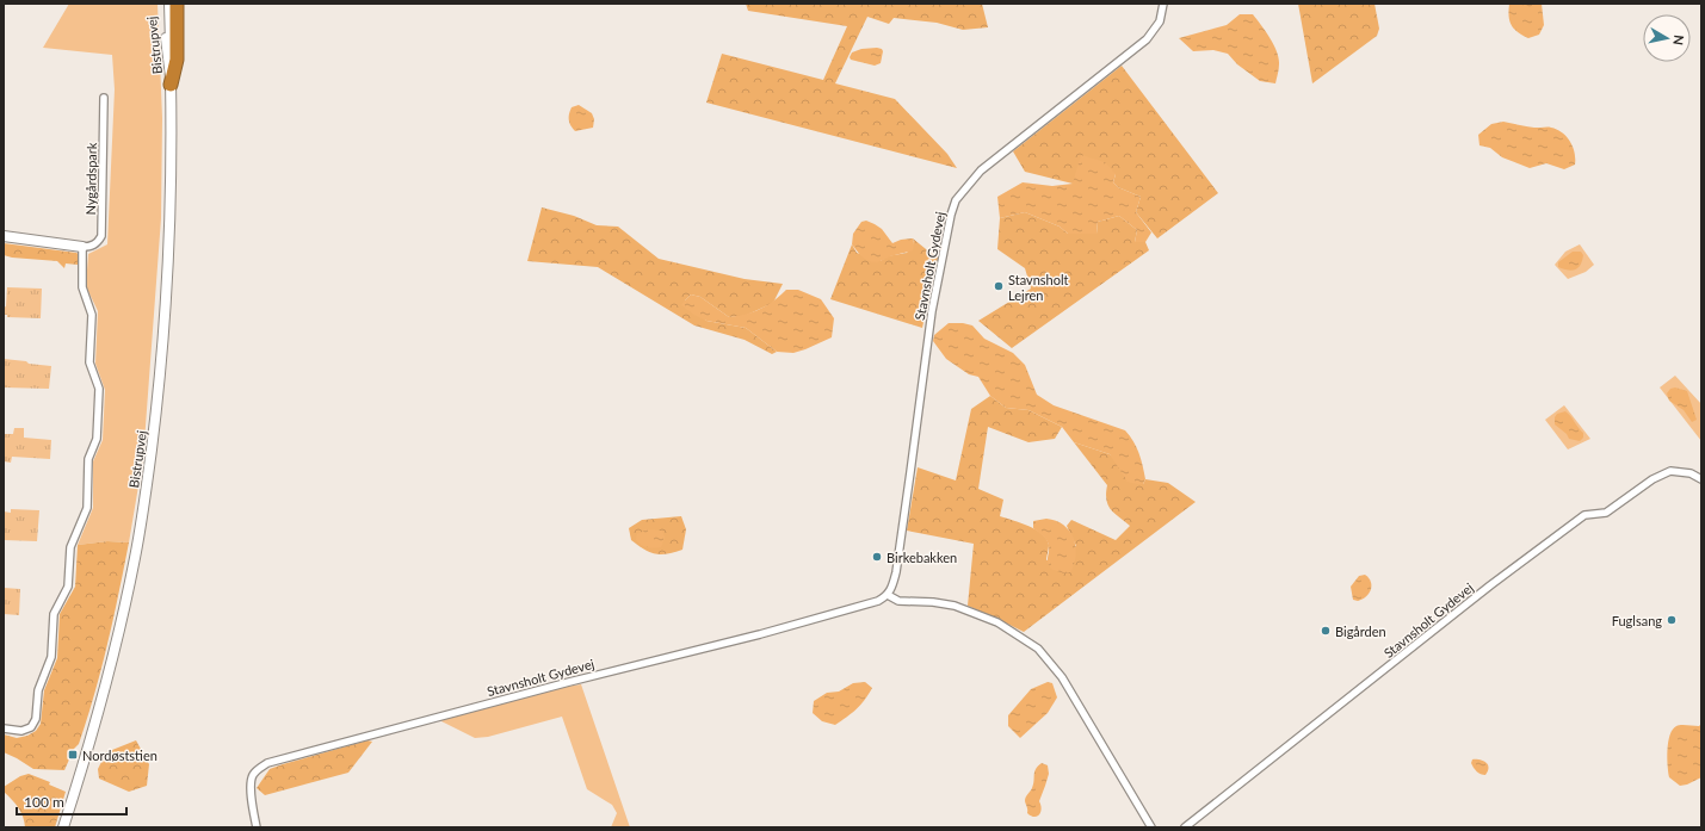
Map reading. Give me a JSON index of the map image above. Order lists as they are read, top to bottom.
{
  "streets": {
    "main road": ["Bistrupvej"],
    "street": ["Nygårdspark", "Stavnsholt Gydevej"]
  },
  "places": {
    "other": [
      "Stavnsholt Lejren",
      "Birkebakken",
      "Fuglsang",
      "Bigården"
    ],
    "transit": ["Nordøststien"]
  },
  "scale_bar": "100 m",
  "north": "right"
}
